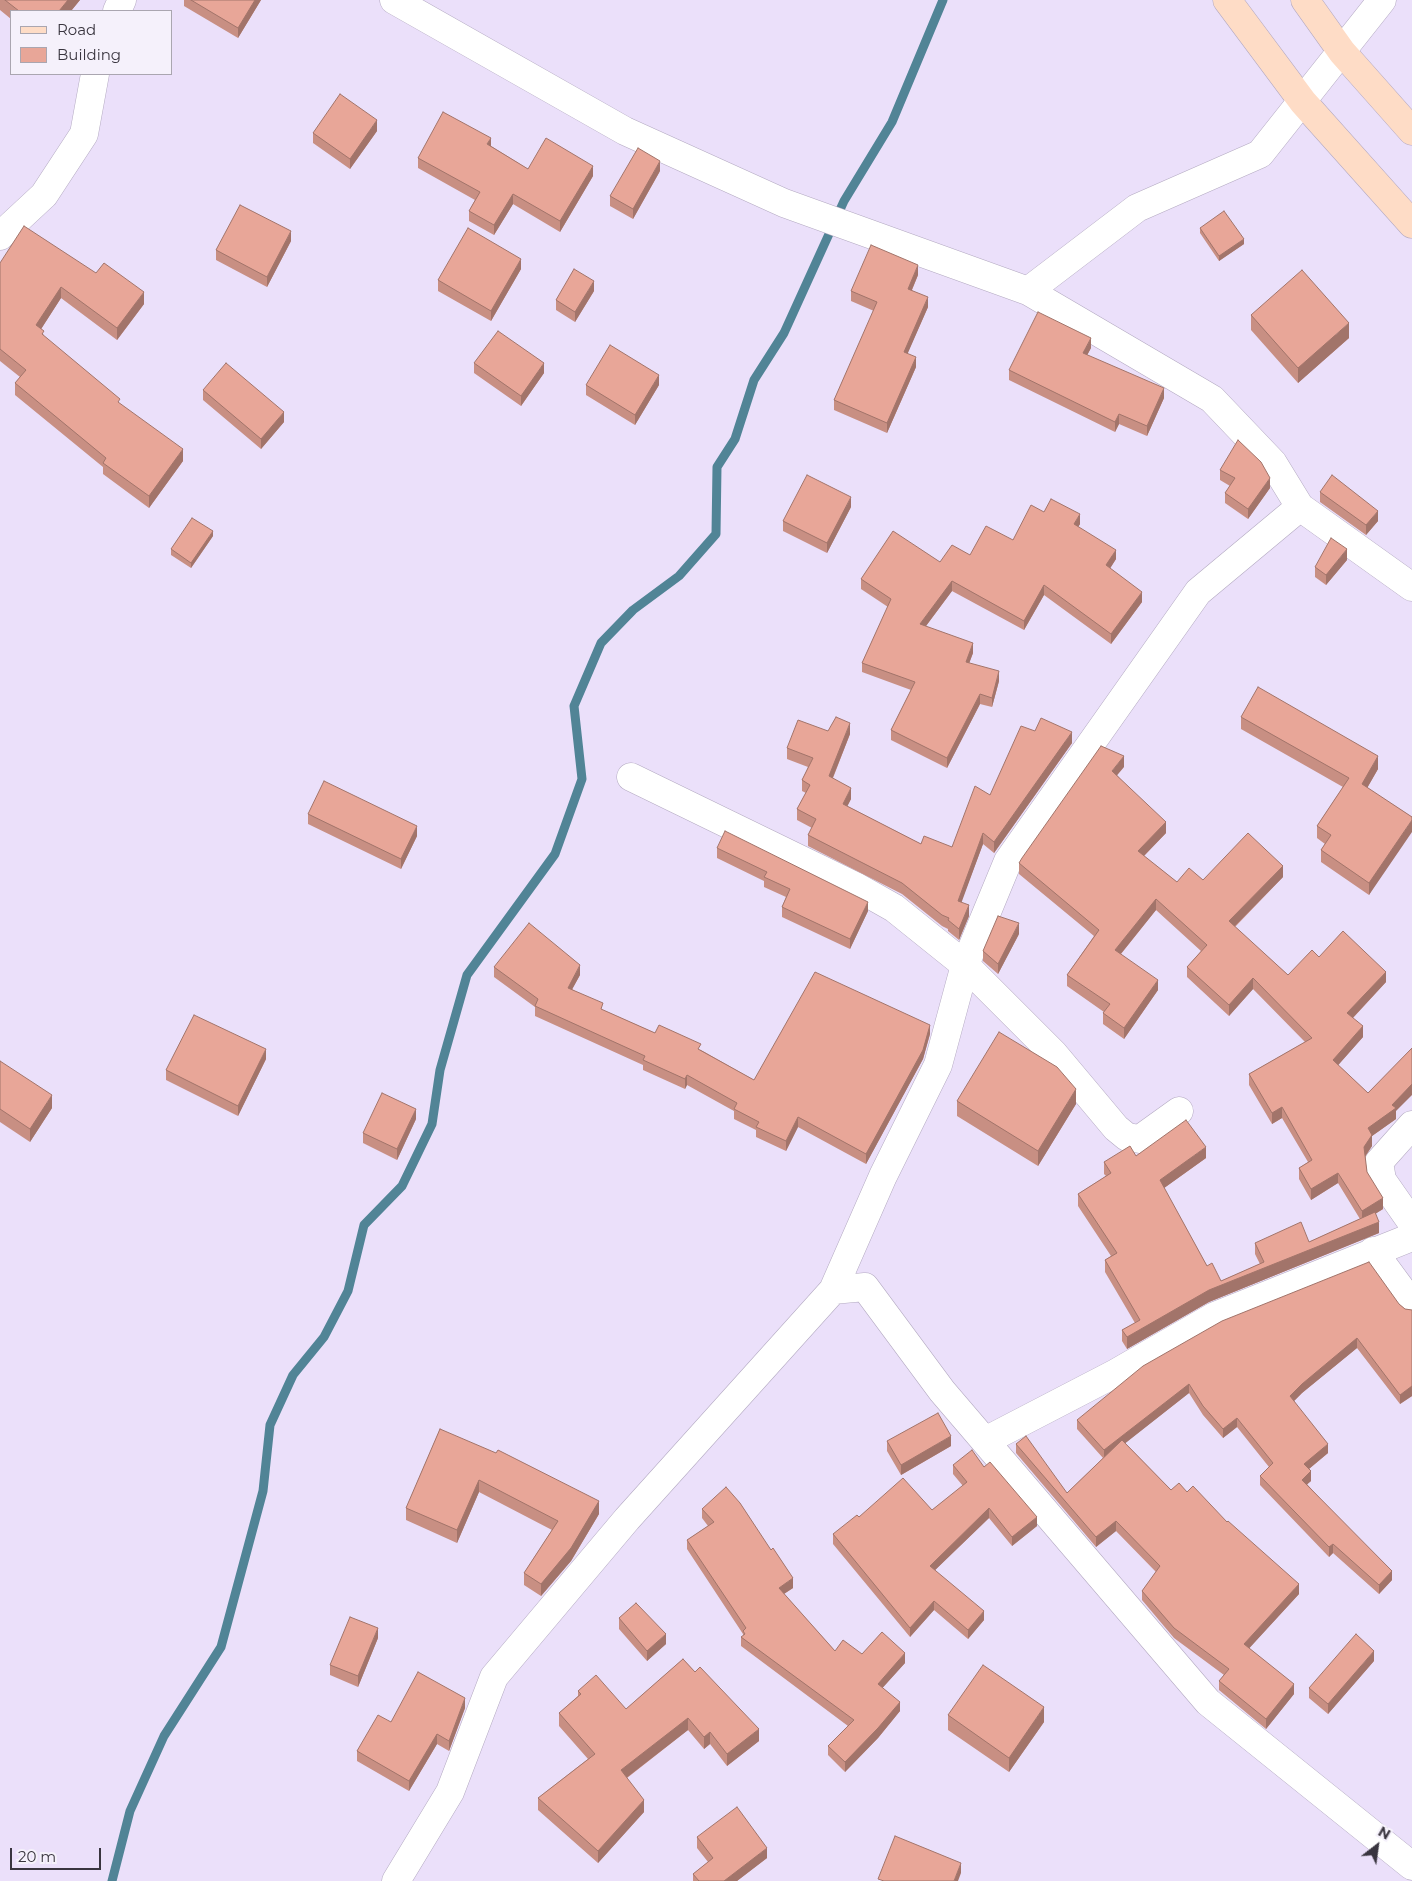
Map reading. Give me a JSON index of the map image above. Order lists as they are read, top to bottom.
{
  "legend": ["Road", "Building"],
  "scale_bar": "20 m",
  "north": "top right"
}
